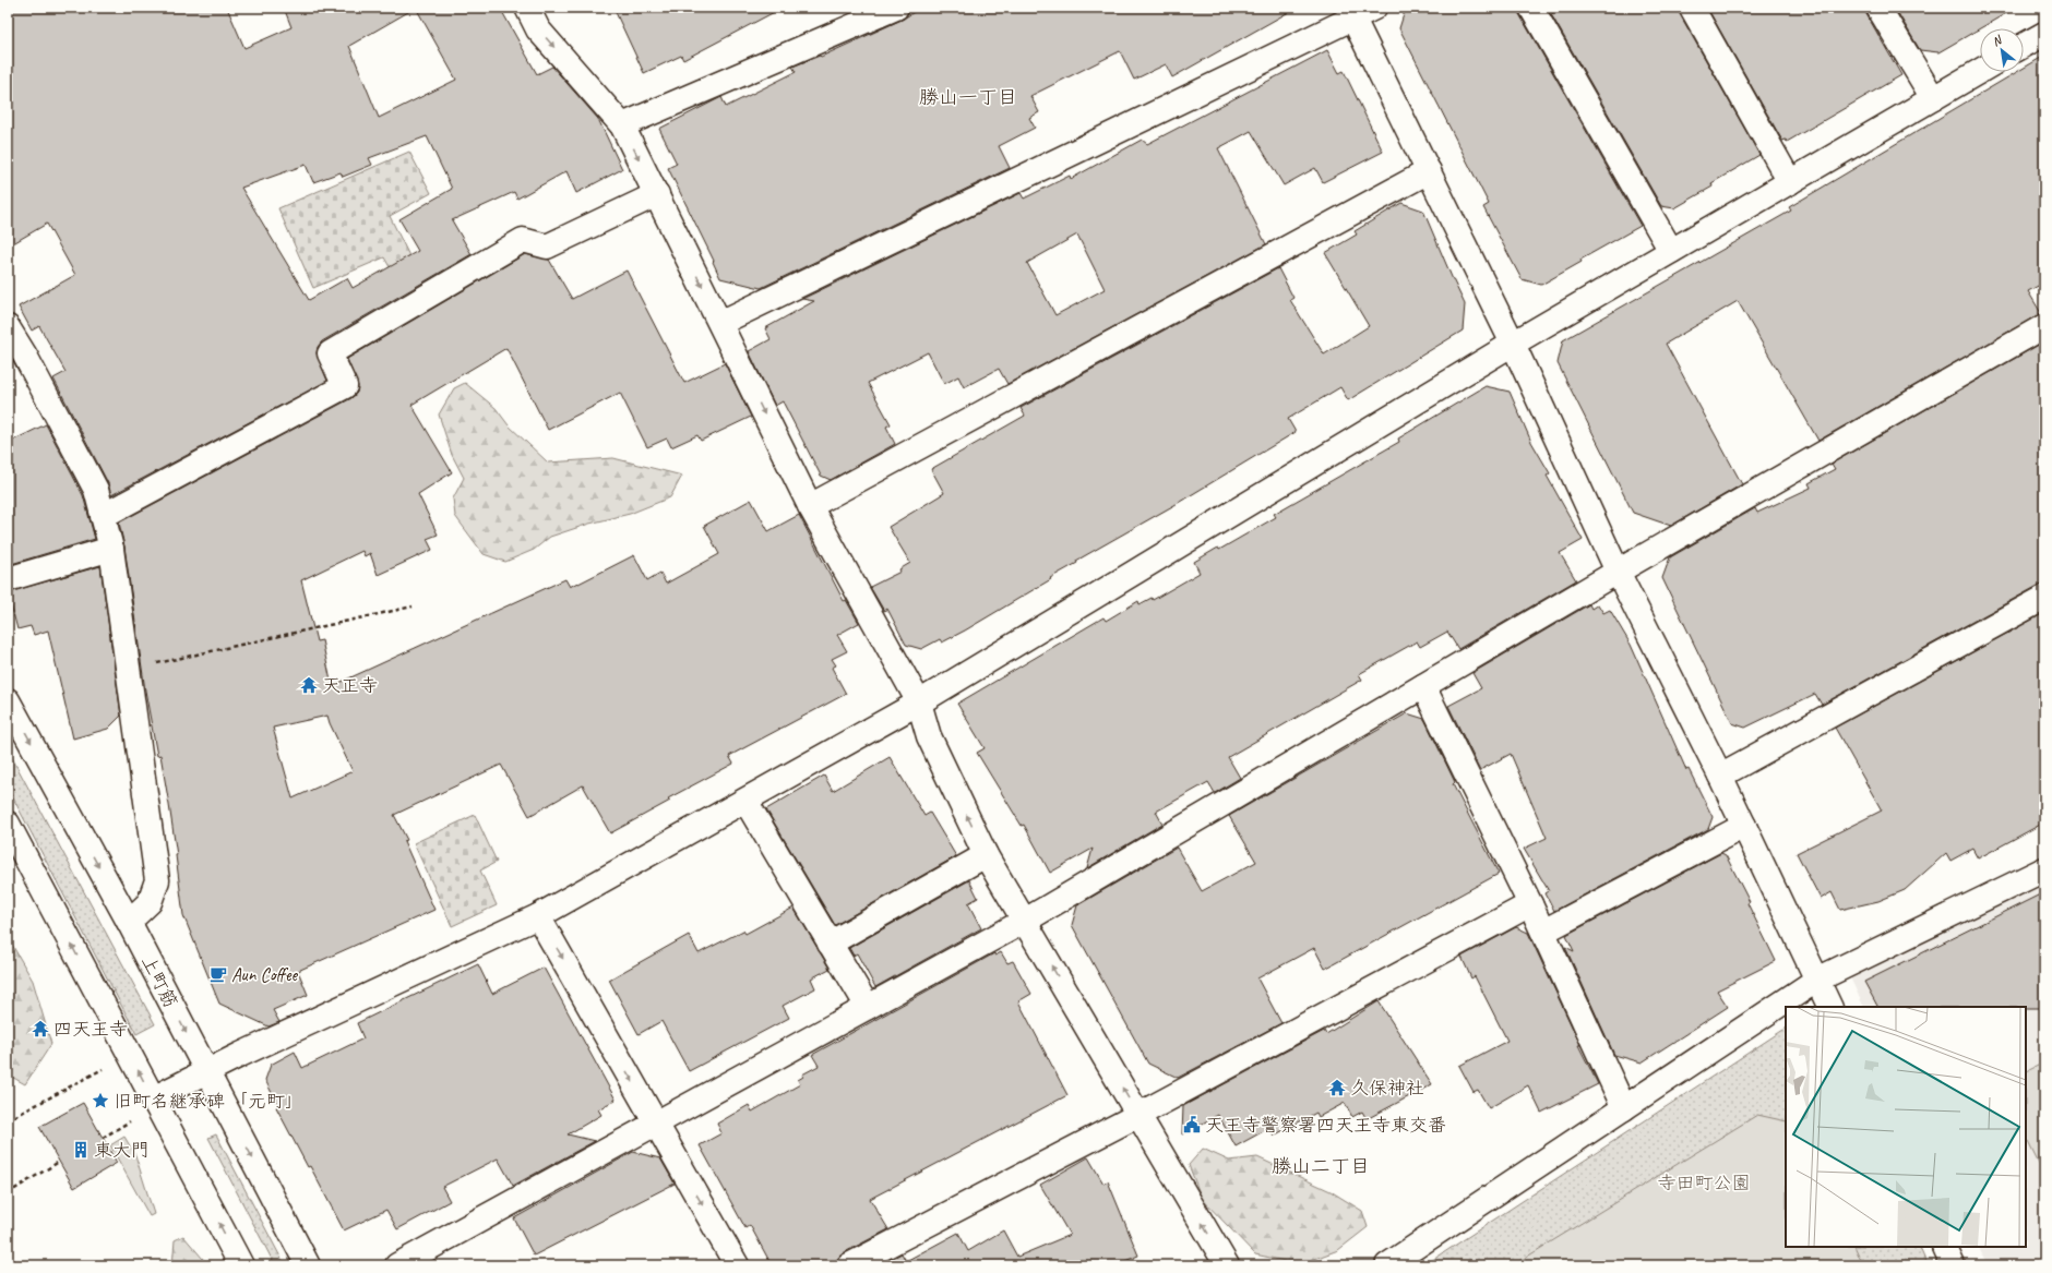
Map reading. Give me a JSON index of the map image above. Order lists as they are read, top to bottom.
{
  "streets": {
    "street": ["上町筋"]
  },
  "districts": ["勝山一丁目", "勝山二丁目"],
  "parks": ["寺田町公園"],
  "places": {
    "temple": ["天正寺", "四天王寺", "久保神社"],
    "cafe": ["Aun Coffee"],
    "place": ["旧町名継承碑 「元町」"],
    "public building": ["天王寺警察署四天王寺東交番"],
    "building": ["東大門"]
  },
  "north": "top left"
}
